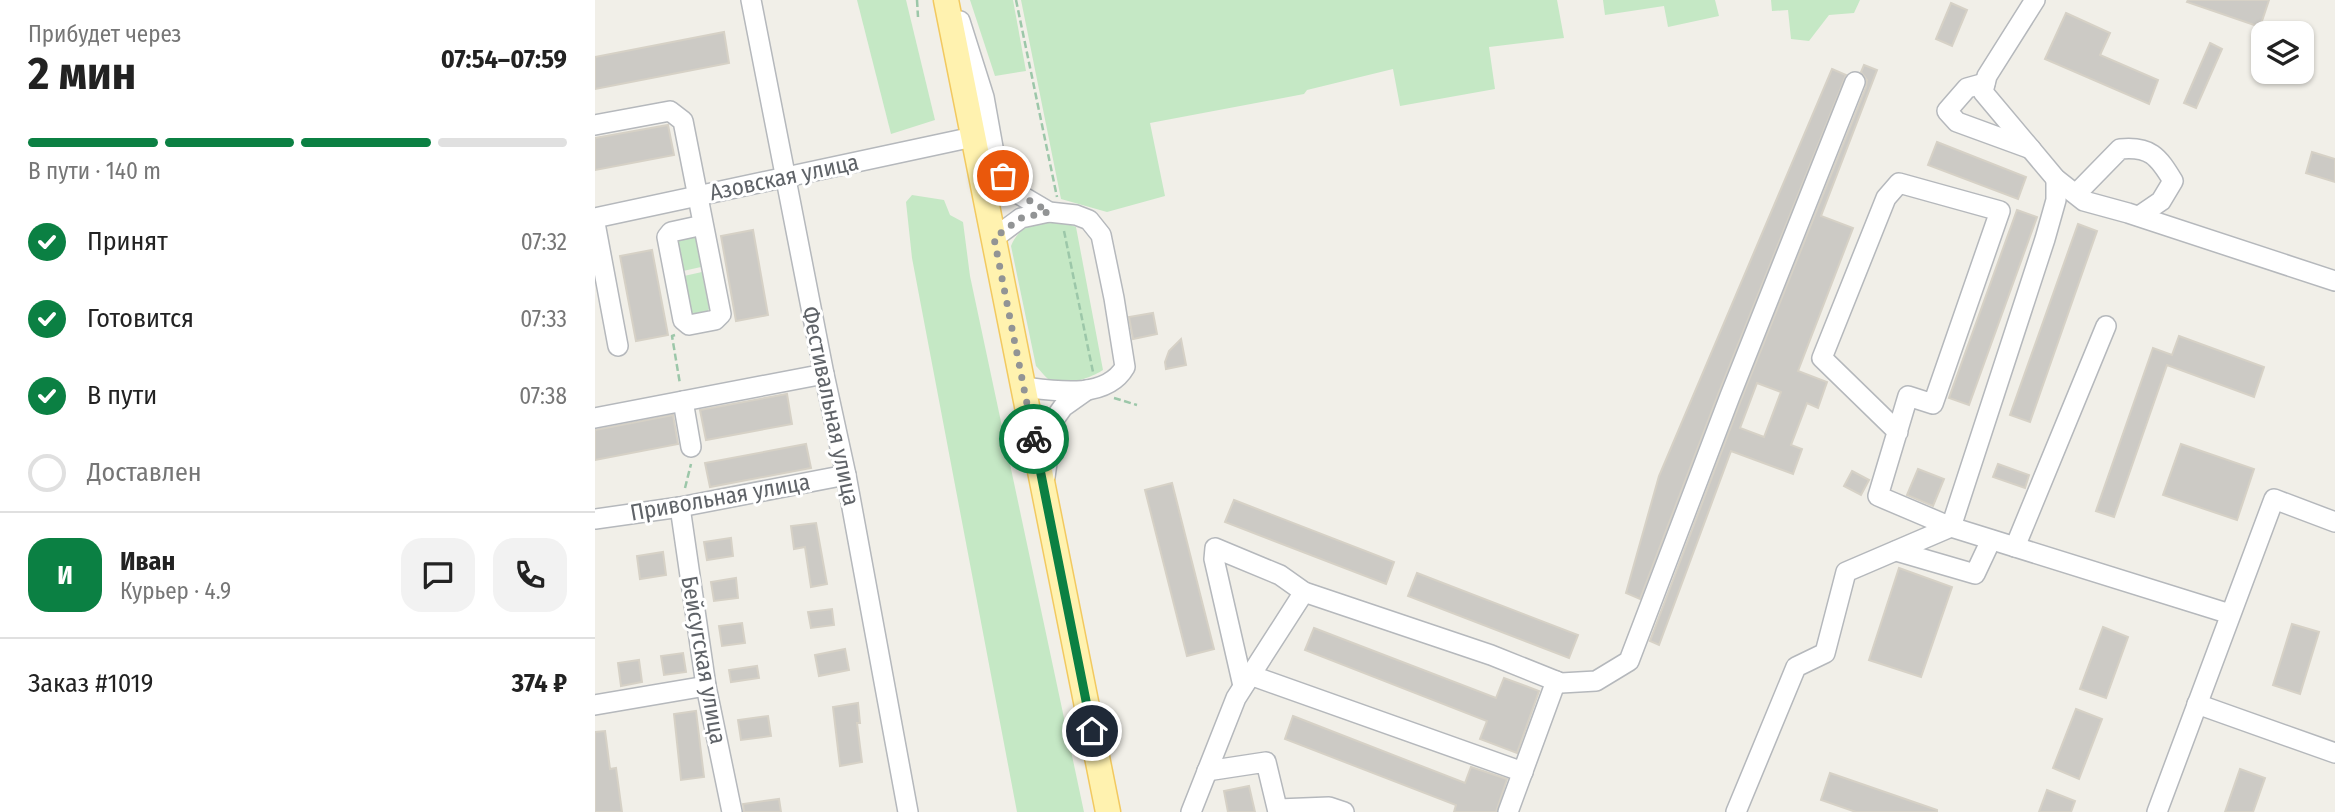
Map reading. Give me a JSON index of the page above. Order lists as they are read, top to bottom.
{
  "streets": {
    "street": [
      "Азовская улица",
      "Фестивальная улица",
      "Привольная улица",
      "Бейсугская улица"
    ]
  },
  "crossings": [
    ["Азовская улица", "Фестивальная улица"],
    ["Фестивальная улица", "Привольная улица"],
    ["Привольная улица", "Бейсугская улица"]
  ],
  "page": {
    "heading": ["2 мин", "Прибудет через", "07:54–07:59"],
    "panel": [
      "Иван",
      "Курьер · 4.9",
      "Заказ #1019",
      "374 ₽"
    ],
    "bar": "В пути · 140 m",
    "list": [
      ["Принят", "07:32"],
      ["Готовится", "07:33"],
      ["В пути", "07:38"],
      "Доставлен"
    ],
    "round": "И"
  }
}
